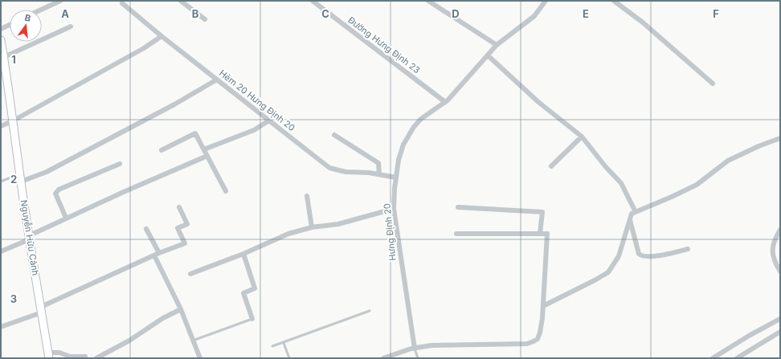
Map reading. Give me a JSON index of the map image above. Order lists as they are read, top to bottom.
{
  "streets": {
    "street": [
      "Đường Hưng Định 23",
      "Hẻm 20 Hưng Định 20",
      "Hưng Định 20",
      "Nguyễn Hữu Cảnh"
    ]
  },
  "crossings": [
    ["Đường Hưng Định 23", "Hưng Định 20"],
    ["Hẻm 20 Hưng Định 20", "Hưng Định 20"]
  ],
  "north": "top",
  "grid": {
    "columns": [
      "A",
      "B",
      "C",
      "D",
      "E",
      "F"
    ],
    "rows": ["1", "2", "3"]
  }
}
